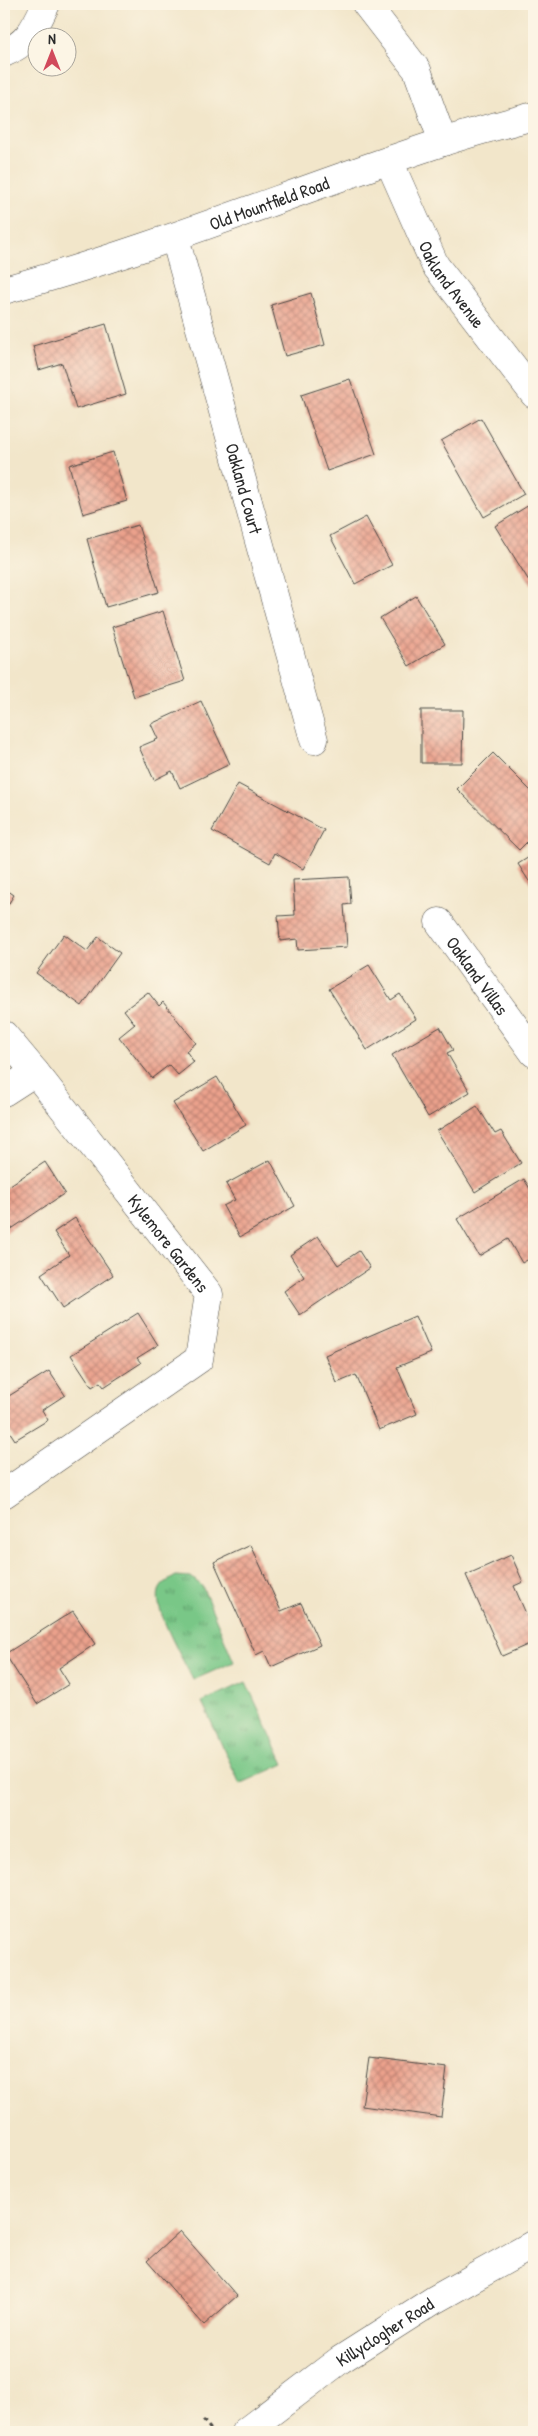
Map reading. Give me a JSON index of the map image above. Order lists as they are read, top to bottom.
{
  "streets": {
    "main road": [
      "Old Mountfield Road",
      "Oakland Avenue",
      "Oakland Court",
      "Oakland Villas",
      "Kylemore Gardens",
      "Killyclogher Road"
    ]
  },
  "crossings": [
    ["Old Mountfield Road", "Oakland Avenue"],
    ["Old Mountfield Road", "Oakland Court"]
  ],
  "north": "top"
}
